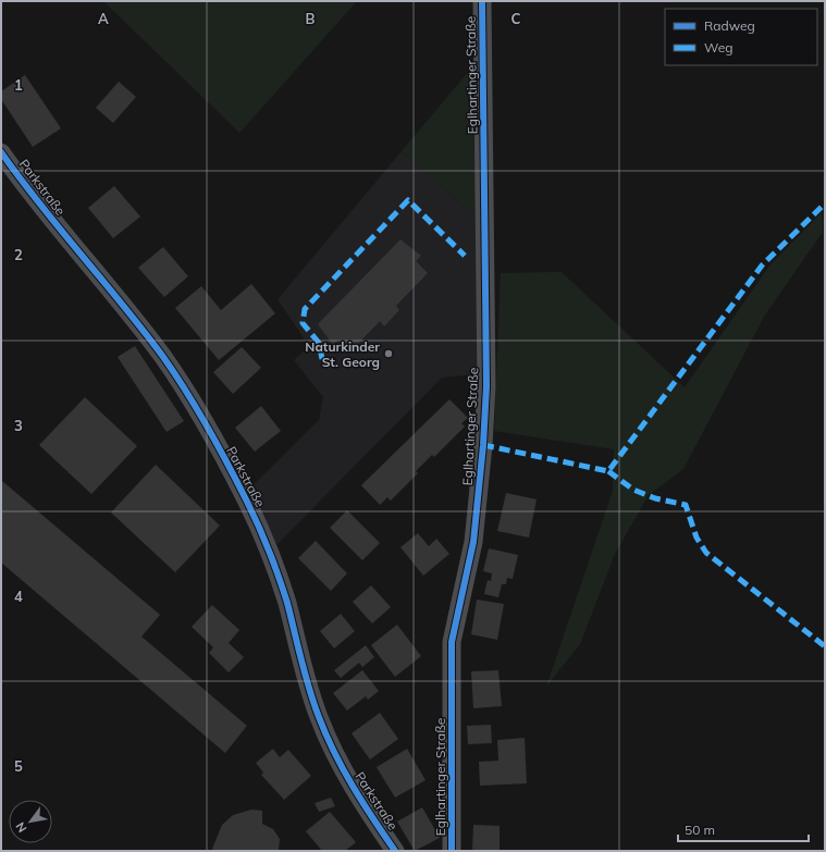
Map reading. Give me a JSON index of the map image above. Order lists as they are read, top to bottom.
{
  "streets": {
    "street": ["Eglhartinger Straße", "Parkstraße"]
  },
  "places": ["Naturkinder St. Georg"],
  "legend": ["Radweg", "Weg"],
  "scale_bar": "50 m",
  "north": "bottom left",
  "grid": {
    "columns": ["A", "B", "C"],
    "rows": [
      "1",
      "2",
      "3",
      "4",
      "5"
    ]
  }
}
